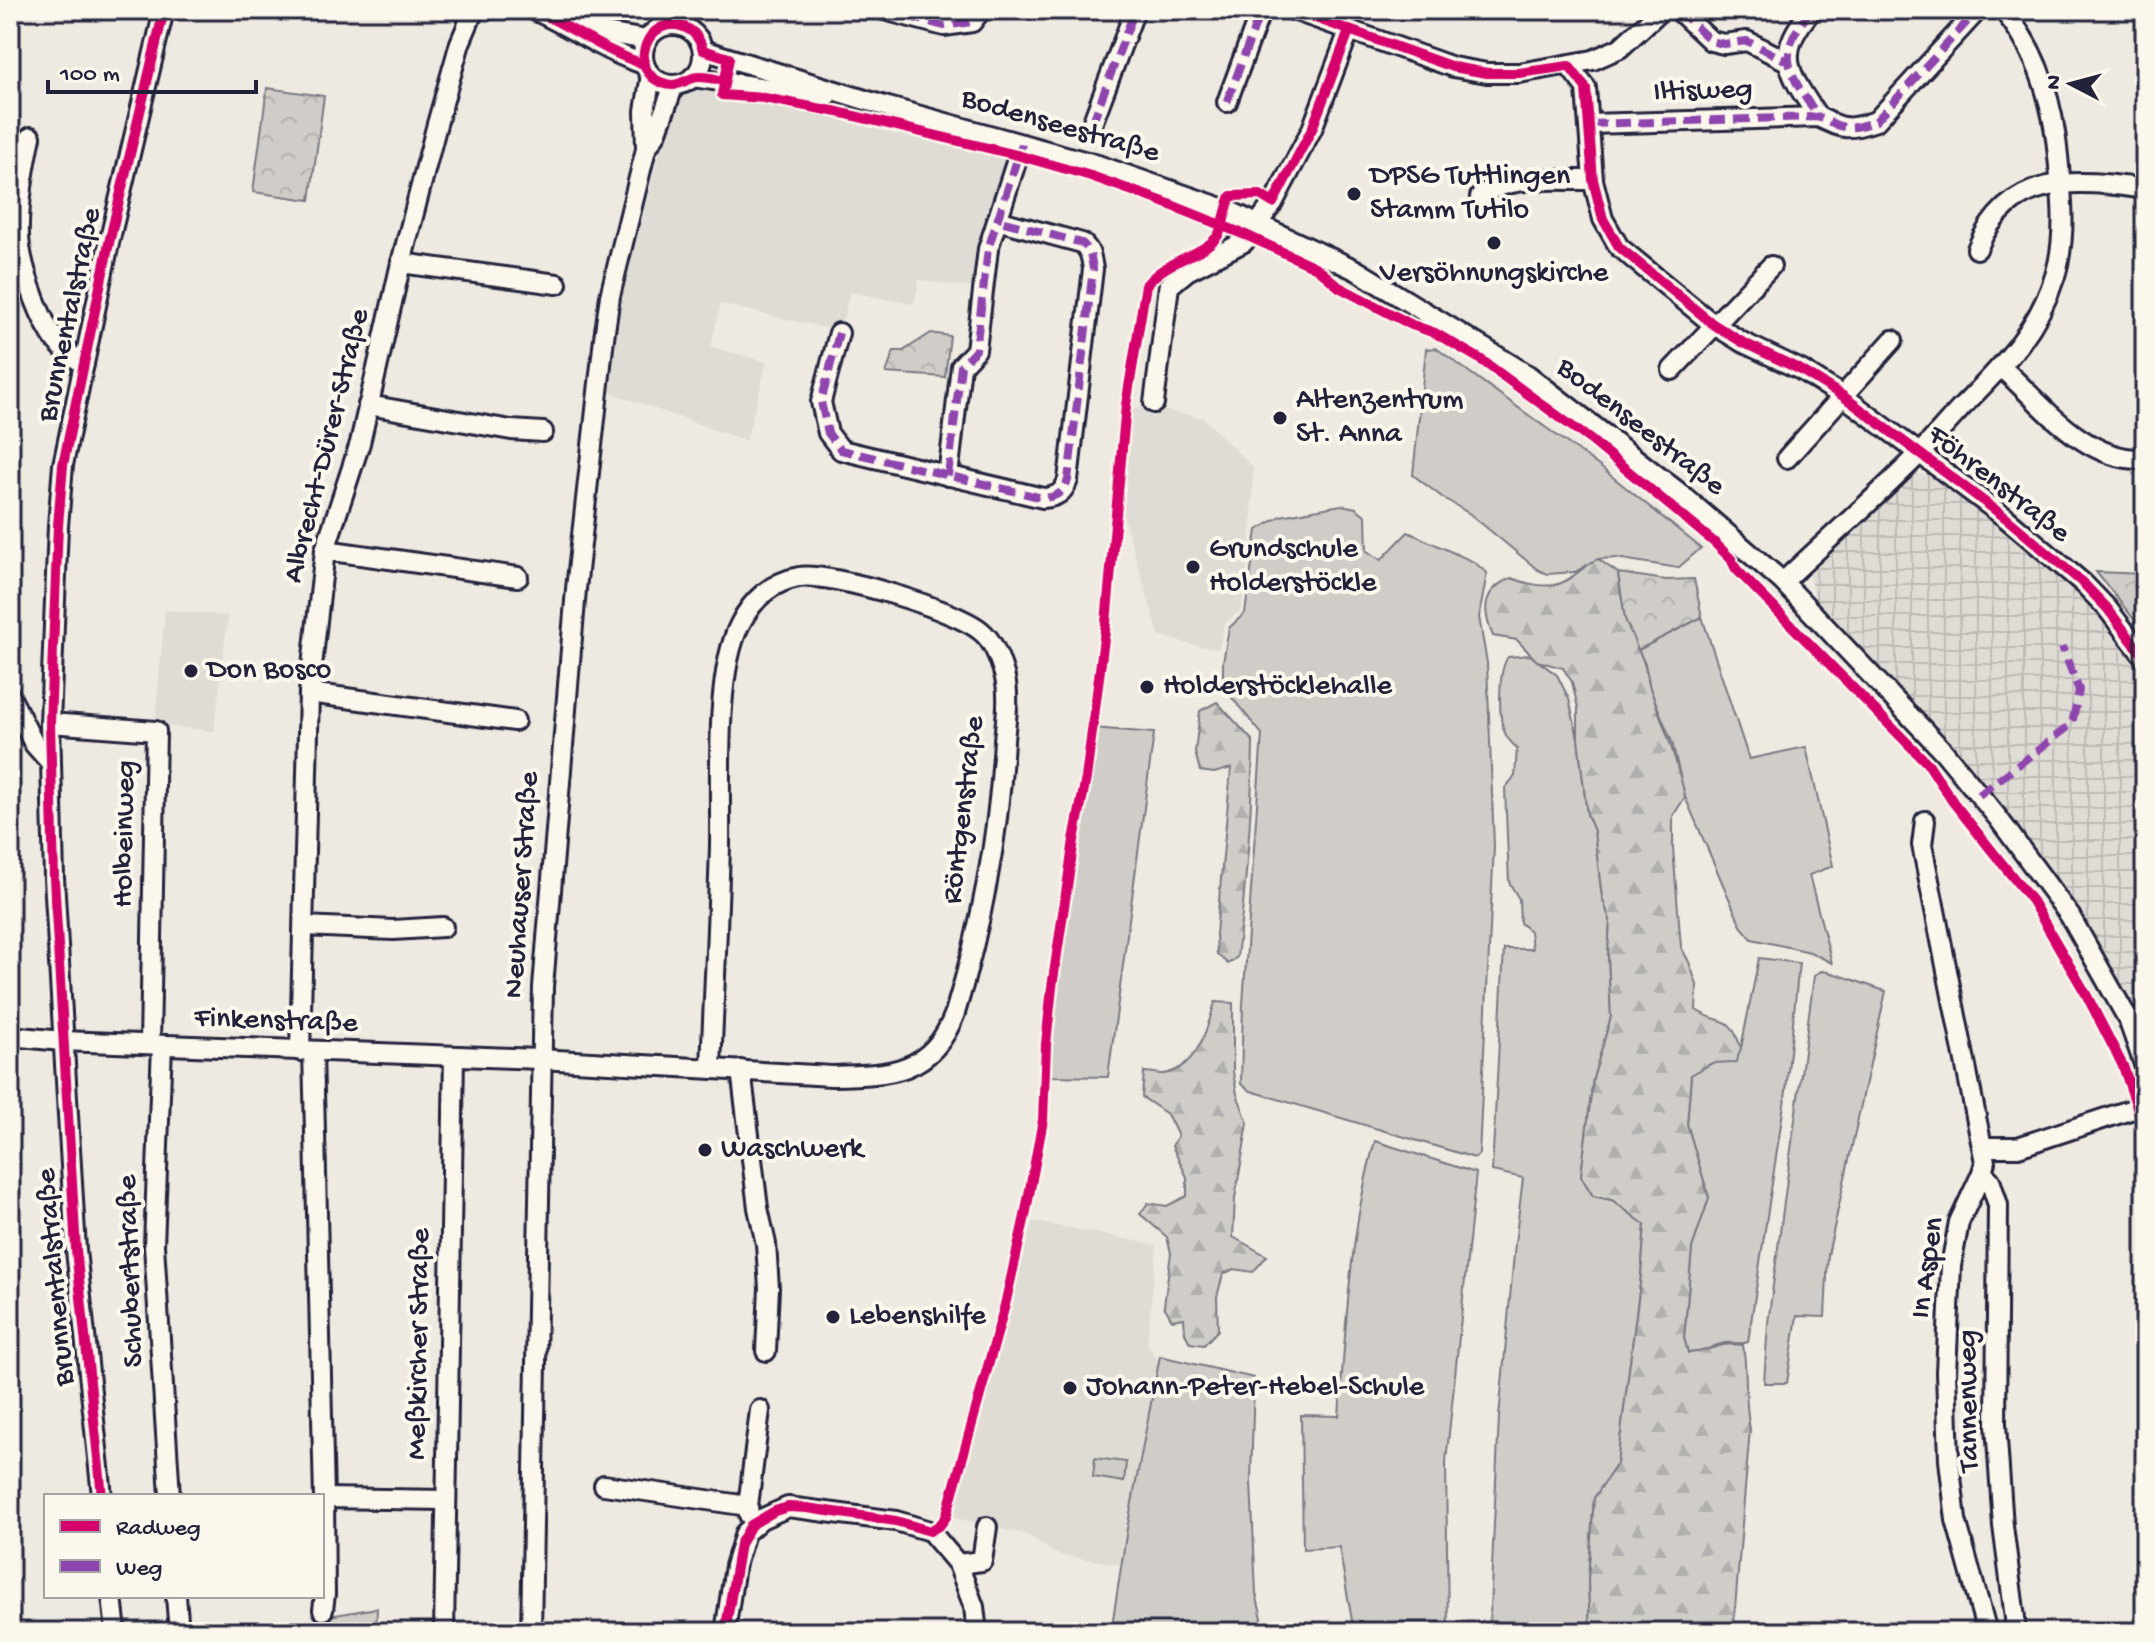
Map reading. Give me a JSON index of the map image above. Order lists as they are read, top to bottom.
{
  "streets": {
    "street": [
      "Iltisweg",
      "Bodenseestraße",
      "Brunnentalstraße",
      "Albrecht-Dürer-Straße",
      "Föhrenstraße",
      "Röntgenstraße",
      "Holbeinweg",
      "Neuhauser Straße",
      "Finkenstraße",
      "In Aspen",
      "Schubertstraße",
      "Meßkircher Straße",
      "Tannenweg"
    ]
  },
  "crossings": [
    ["Iltisweg", "Föhrenstraße"],
    ["Bodenseestraße", "Neuhauser Straße"],
    ["Brunnentalstraße", "Holbeinweg"],
    ["Brunnentalstraße", "Finkenstraße"],
    ["Albrecht-Dürer-Straße", "Finkenstraße"],
    ["Röntgenstraße", "Neuhauser Straße"],
    ["Röntgenstraße", "Finkenstraße"],
    ["Holbeinweg", "Finkenstraße"],
    ["Holbeinweg", "Schubertstraße"],
    ["Neuhauser Straße", "Finkenstraße"],
    ["Finkenstraße", "Schubertstraße"],
    ["Finkenstraße", "Meßkircher Straße"],
    ["In Aspen", "Tannenweg"]
  ],
  "places": [
    "DPSG Tuttlingen Stamm Tutilo",
    "Versöhnungskirche",
    "Altenzentrum St. Anna",
    "Grundschule Holderstöckle",
    "Don Bosco",
    "Holderstöcklehalle",
    "Waschwerk",
    "Lebenshilfe",
    "Johann-Peter-Hebel-Schule"
  ],
  "legend": ["Radweg", "Weg"],
  "scale_bar": "100 m",
  "north": "left"
}
